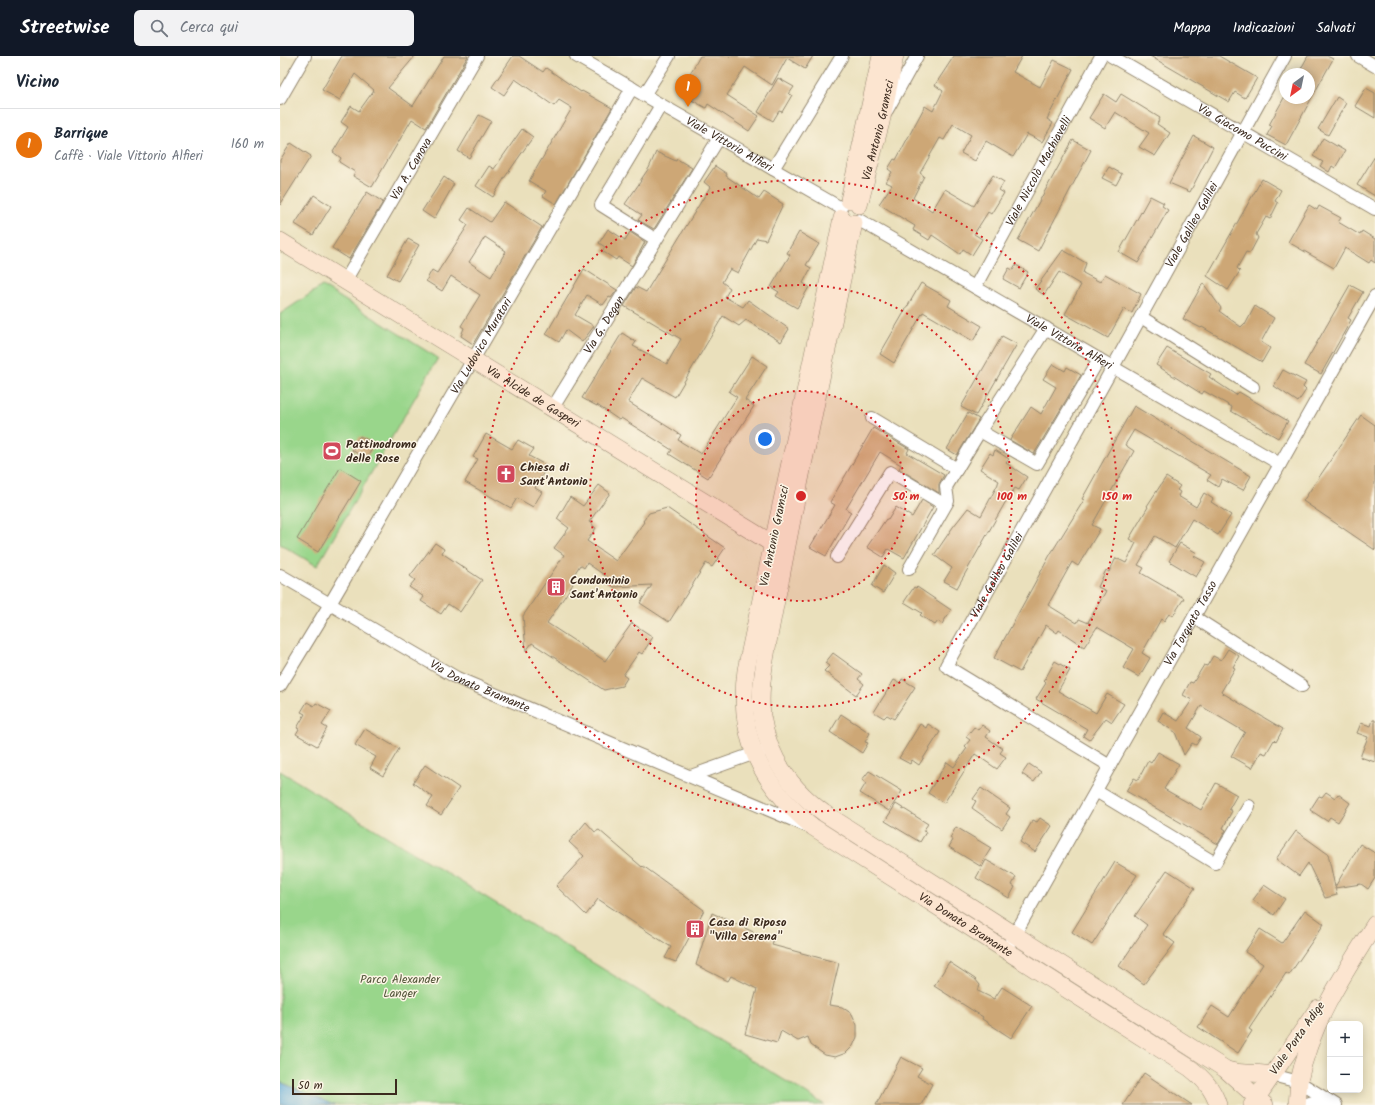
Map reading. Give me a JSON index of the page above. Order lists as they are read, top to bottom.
{
  "streets": {
    "street": [
      "Via Antonio Gramsci",
      "Via Giacomo Puccini",
      "Viale Vittorio Alfieri",
      "Via A. Canova",
      "Viale Niccolò Machiavelli",
      "Viale Galileo Galilei",
      "Via G. Degan",
      "Via Ludovico Muratori",
      "Via Alcide de Gasperi",
      "Via Torquato Tasso",
      "Via Donato Bramante",
      "Viale Porta Adige"
    ]
  },
  "crossings": [
    ["Via Antonio Gramsci", "Viale Vittorio Alfieri"],
    ["Via Antonio Gramsci", "Via Alcide de Gasperi"],
    ["Via Antonio Gramsci", "Via Donato Bramante"],
    ["Via Giacomo Puccini", "Viale Galileo Galilei"],
    ["Viale Vittorio Alfieri", "Viale Niccolò Machiavelli"],
    ["Viale Vittorio Alfieri", "Viale Galileo Galilei"],
    ["Viale Vittorio Alfieri", "Via G. Degan"],
    ["Viale Vittorio Alfieri", "Via Ludovico Muratori"],
    ["Viale Vittorio Alfieri", "Via Torquato Tasso"],
    ["Via A. Canova", "Via Alcide de Gasperi"],
    ["Viale Galileo Galilei", "Via Torquato Tasso"],
    ["Via G. Degan", "Via Alcide de Gasperi"],
    ["Via Ludovico Muratori", "Via Alcide de Gasperi"],
    ["Via Ludovico Muratori", "Via Donato Bramante"],
    ["Via Torquato Tasso", "Via Donato Bramante"]
  ],
  "parks": ["Parco Alexander Langer"],
  "places": {
    "sports": ["Pattinodromo delle Rose"],
    "church": ["Chiesa di Sant'Antonio"],
    "building": ["Condominio Sant'Antonio", "Casa di Riposo \"Villa Serena\""]
  },
  "scale_bar": "50 m",
  "north": "bottom left",
  "page": {
    "header": "Streetwise",
    "search": "Cerca qui",
    "nav": ["Mappa", "Indicazioni", "Salvati"],
    "heading": "Vicino",
    "pins": "1",
    "list": [
      {
        "mark": "1",
        "name": "Barrique",
        "note": "Caffè · Viale Vittorio Alfieri",
        "value": "160 m"
      }
    ],
    "map_buttons": ["+", "−"],
    "scale": "50 m"
  },
  "rings": ["50 m", "100 m", "150 m"]
}
